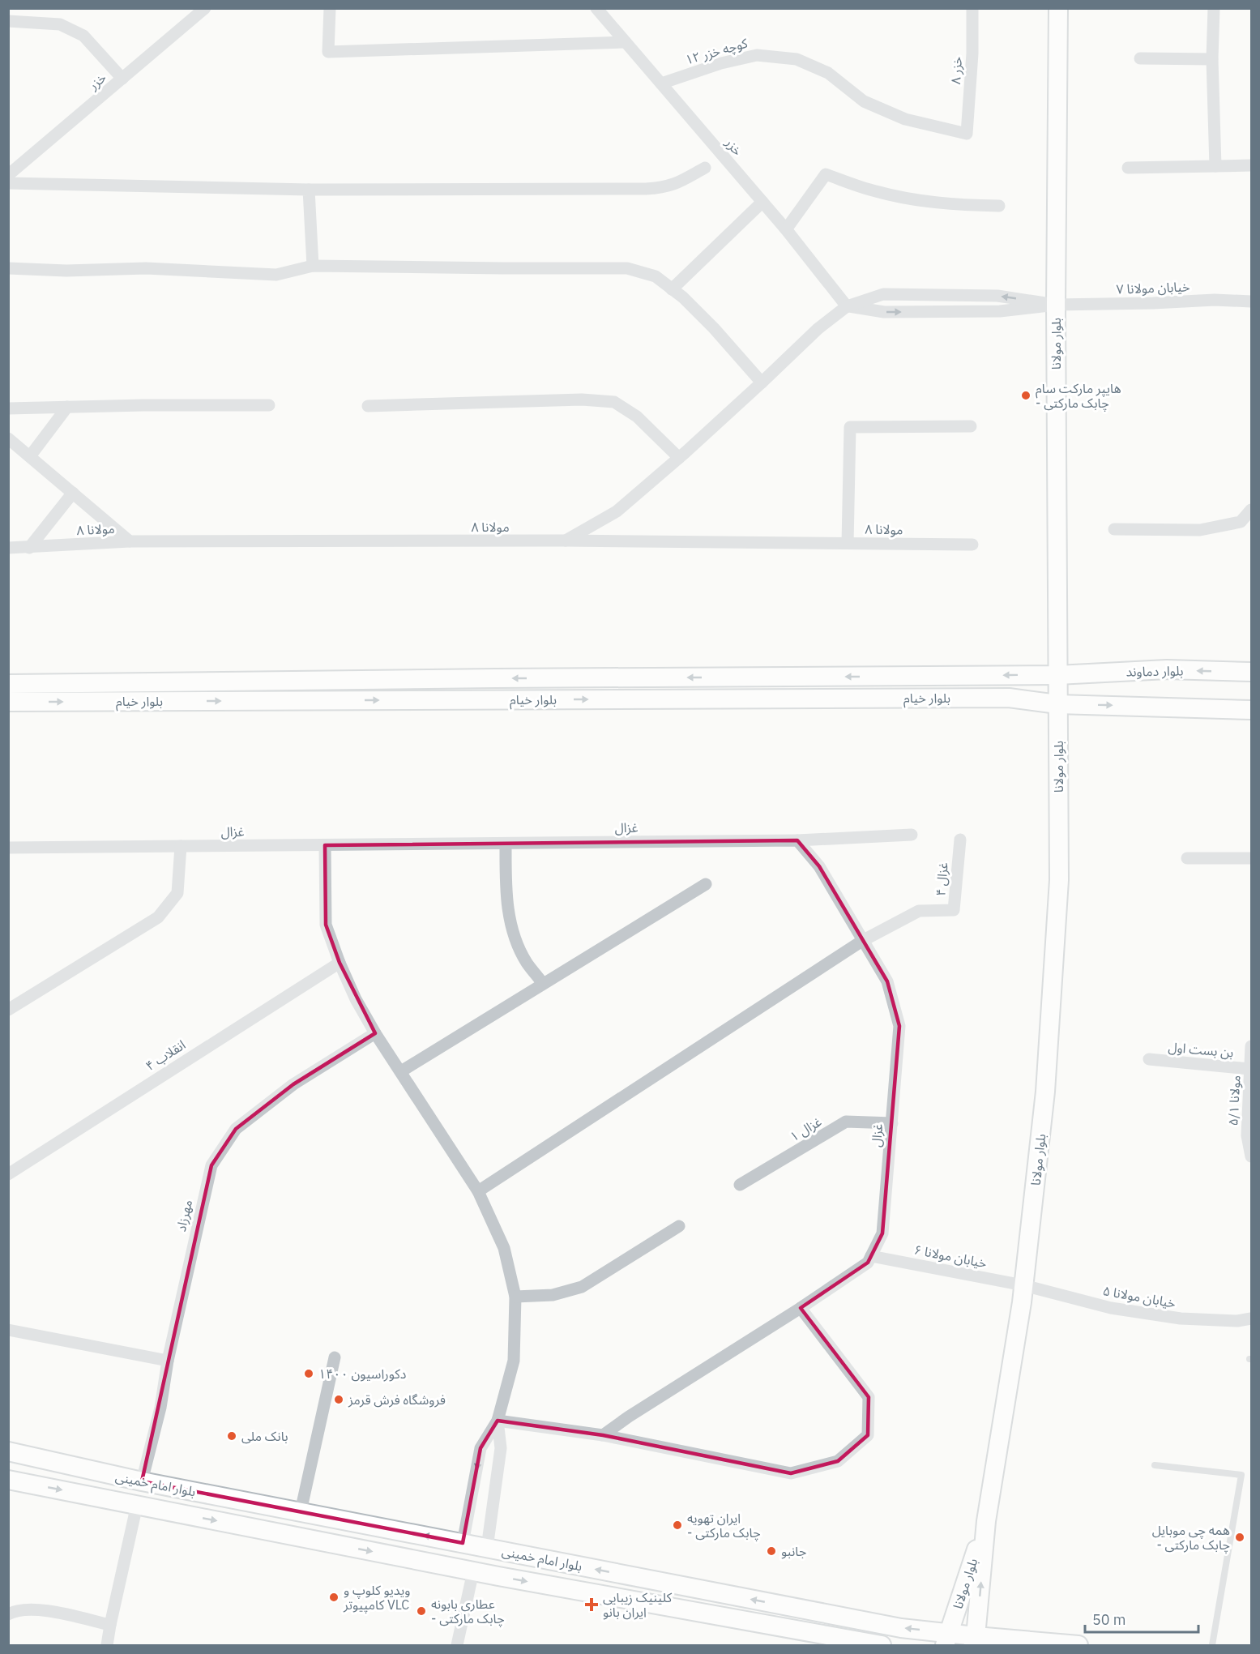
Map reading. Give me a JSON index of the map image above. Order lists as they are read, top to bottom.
{
  "streets": {
    "street": [
      "کوچه خزر ۱۲",
      "خزر ۸",
      "خزر",
      "خیابان مولانا ۷",
      "بلوار مولانا",
      "مولانا ۸",
      "بلوار دماوند",
      "بلوار خیام",
      "غزال",
      "غزال ۴",
      "بن بست اول",
      "انقلاب ۴",
      "مولانا ۵/۱",
      "غزال ۱",
      "مهرزاد",
      "خیابان مولانا ۶",
      "خیابان مولانا ۵",
      "بلوار امام خمینی"
    ]
  },
  "crossings": [
    ["کوچه خزر ۱۲", "خزر ۸"],
    ["کوچه خزر ۱۲", "خزر"],
    ["خیابان مولانا ۷", "بلوار مولانا"],
    ["بلوار مولانا", "بلوار دماوند"],
    ["بلوار مولانا", "بلوار خیام"],
    ["بلوار مولانا", "خیابان مولانا ۶"],
    ["بلوار مولانا", "خیابان مولانا ۵"],
    ["بلوار مولانا", "بلوار امام خمینی"],
    ["بلوار دماوند", "بلوار خیام"],
    ["غزال", "غزال ۴"],
    ["غزال", "غزال ۱"],
    ["غزال", "خیابان مولانا ۶"],
    ["بن بست اول", "مولانا ۵/۱"],
    ["مهرزاد", "بلوار امام خمینی"],
    ["خیابان مولانا ۶", "خیابان مولانا ۵"]
  ],
  "places": {
    "other": [
      "هایپر مارکت سام - چابک مارکتی",
      "دکوراسیون ۱۴۰۰",
      "فروشگاه فرش قرمز",
      "بانک ملی",
      "ایران تهویه - چابک مارکتی",
      "همه چی موبایل - چابک مارکتی",
      "جانبو",
      "ویدیو کلوپ و کامپیوتر VLC",
      "عطاری بابونه - چابک مارکتی"
    ],
    "health": ["کلینیک زیبایی ایران بانو"]
  },
  "scale_bar": "50 m"
}
